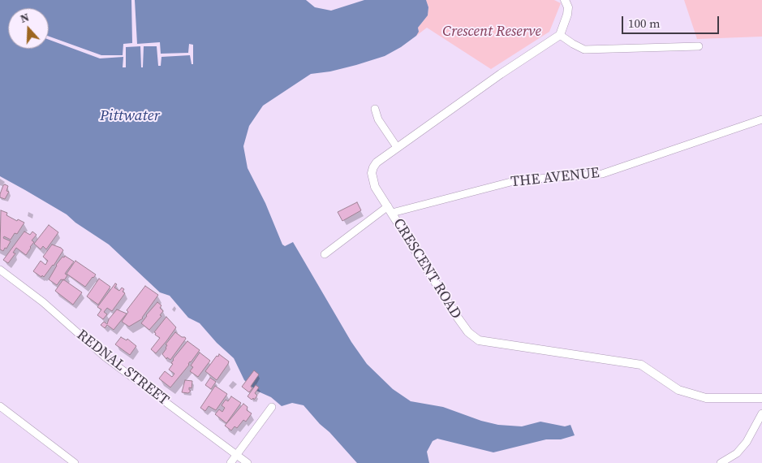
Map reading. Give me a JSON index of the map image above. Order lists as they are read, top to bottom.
{
  "streets": {
    "street": ["THE AVENUE", "CRESCENT ROAD", "REDNAL STREET"]
  },
  "crossings": [
    ["THE AVENUE", "CRESCENT ROAD"]
  ],
  "water": ["Pittwater"],
  "parks": ["Crescent Reserve"],
  "scale_bar": "100 m",
  "north": "top"
}
